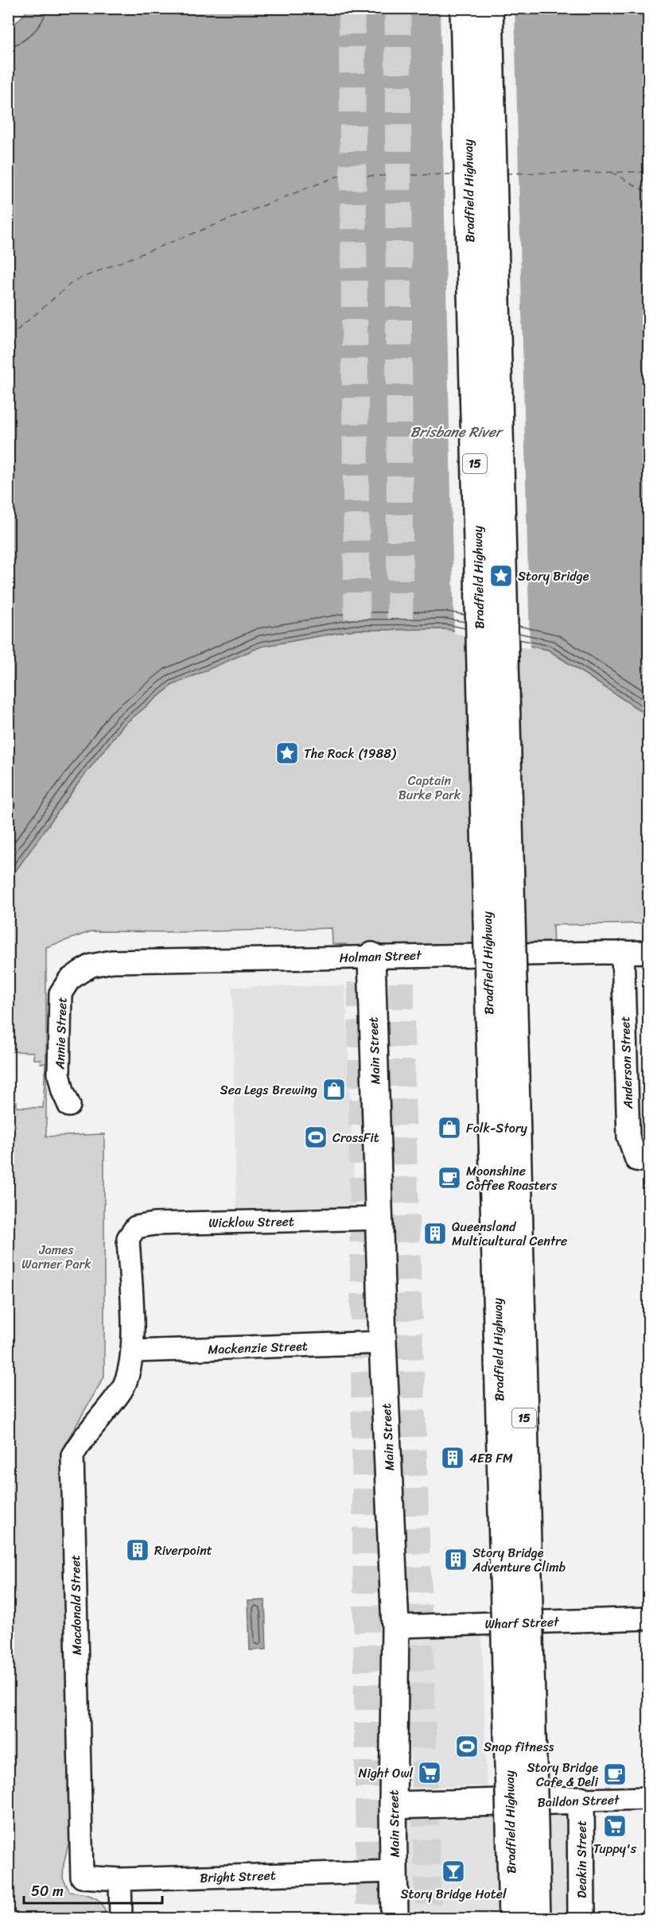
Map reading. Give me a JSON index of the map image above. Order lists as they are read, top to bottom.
{
  "streets": {
    "main road": [
      "Bradfield Highway",
      "15",
      "Main Street",
      "Baildon Street",
      "Deakin Street"
    ],
    "street": [
      "Holman Street",
      "Annie Street",
      "Anderson Street",
      "Wicklow Street",
      "Mackenzie Street",
      "Macdonald Street",
      "Wharf Street",
      "Bright Street"
    ]
  },
  "crossings": [
    ["Holman Street", "Annie Street"],
    ["Holman Street", "Main Street"],
    ["Holman Street", "Anderson Street"],
    ["Main Street", "Wicklow Street"],
    ["Main Street", "Mackenzie Street"],
    ["Main Street", "Wharf Street"],
    ["Main Street", "Baildon Street"],
    ["Main Street", "Bright Street"],
    ["Wicklow Street", "Mackenzie Street"],
    ["Wicklow Street", "Macdonald Street"],
    ["Mackenzie Street", "Macdonald Street"],
    ["Macdonald Street", "Bright Street"],
    ["Baildon Street", "Deakin Street"]
  ],
  "water": ["Brisbane River"],
  "parks": ["Captain Burke Park", "James Warner Park"],
  "places": {
    "place": ["Story Bridge", "The Rock (1988)"],
    "shop": ["Sea Legs Brewing", "Folk-Story"],
    "sports": ["CrossFit", "Snap fitness"],
    "cafe": ["Moonshine Coffee Roasters", "Story Bridge Cafe & Deli"],
    "building": [
      "Queensland Multicultural Centre",
      "4EB FM",
      "Riverpoint",
      "Story Bridge Adventure Climb"
    ],
    "supermarket": ["Night Owl", "Tuppy's"],
    "bar": ["Story Bridge Hotel"]
  },
  "scale_bar": "50 m"
}
